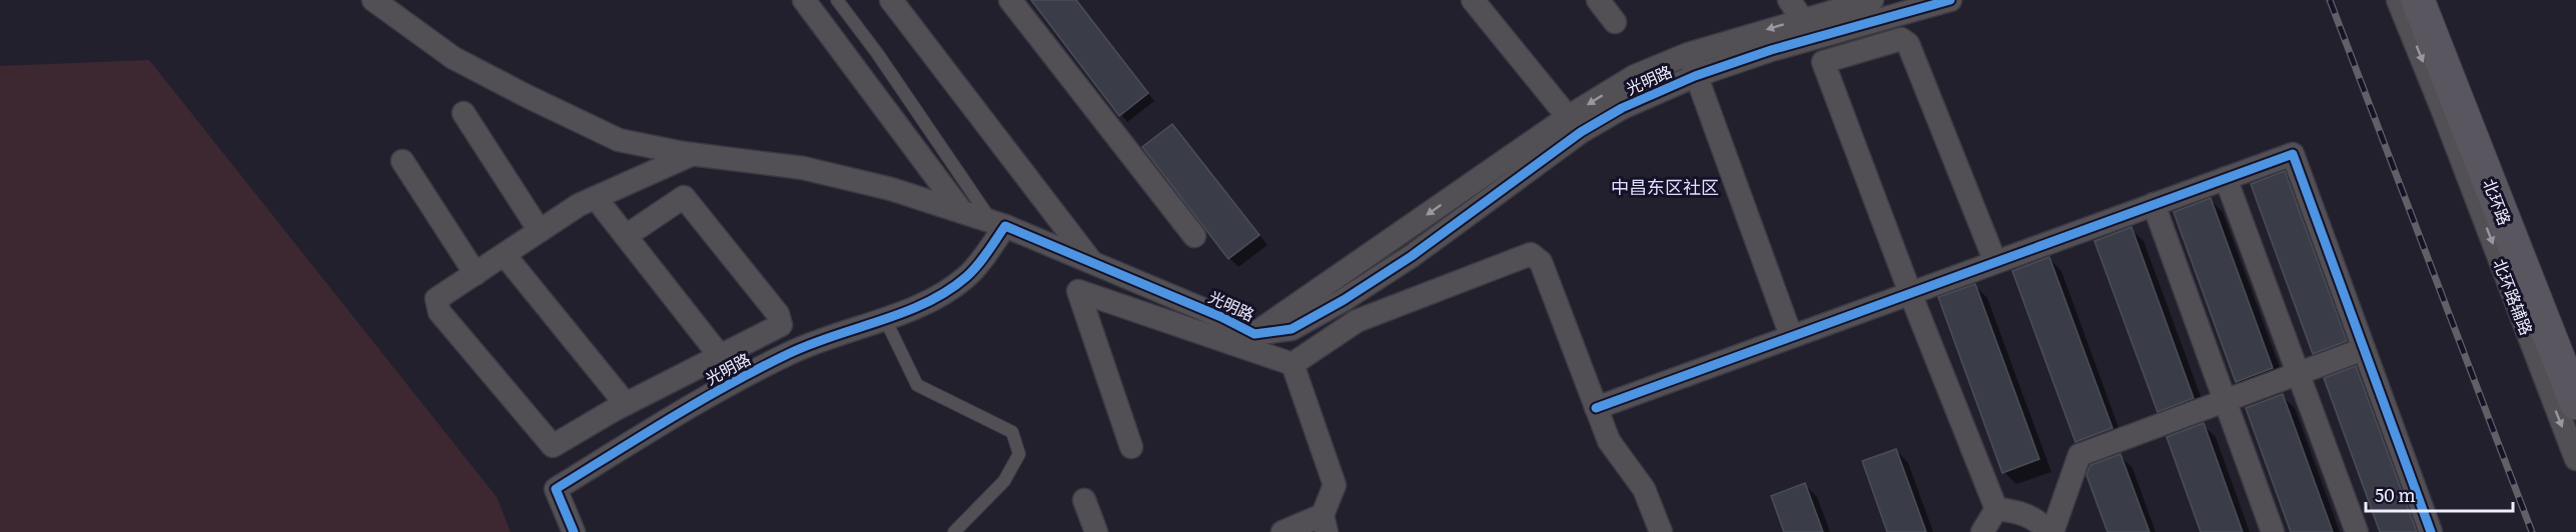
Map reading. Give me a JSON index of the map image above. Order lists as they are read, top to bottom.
{
  "streets": {
    "highway": ["北环路"],
    "street": ["光明路", "北环路辅路"]
  },
  "districts": ["中昌东区社区"],
  "scale_bar": "50 m"
}
